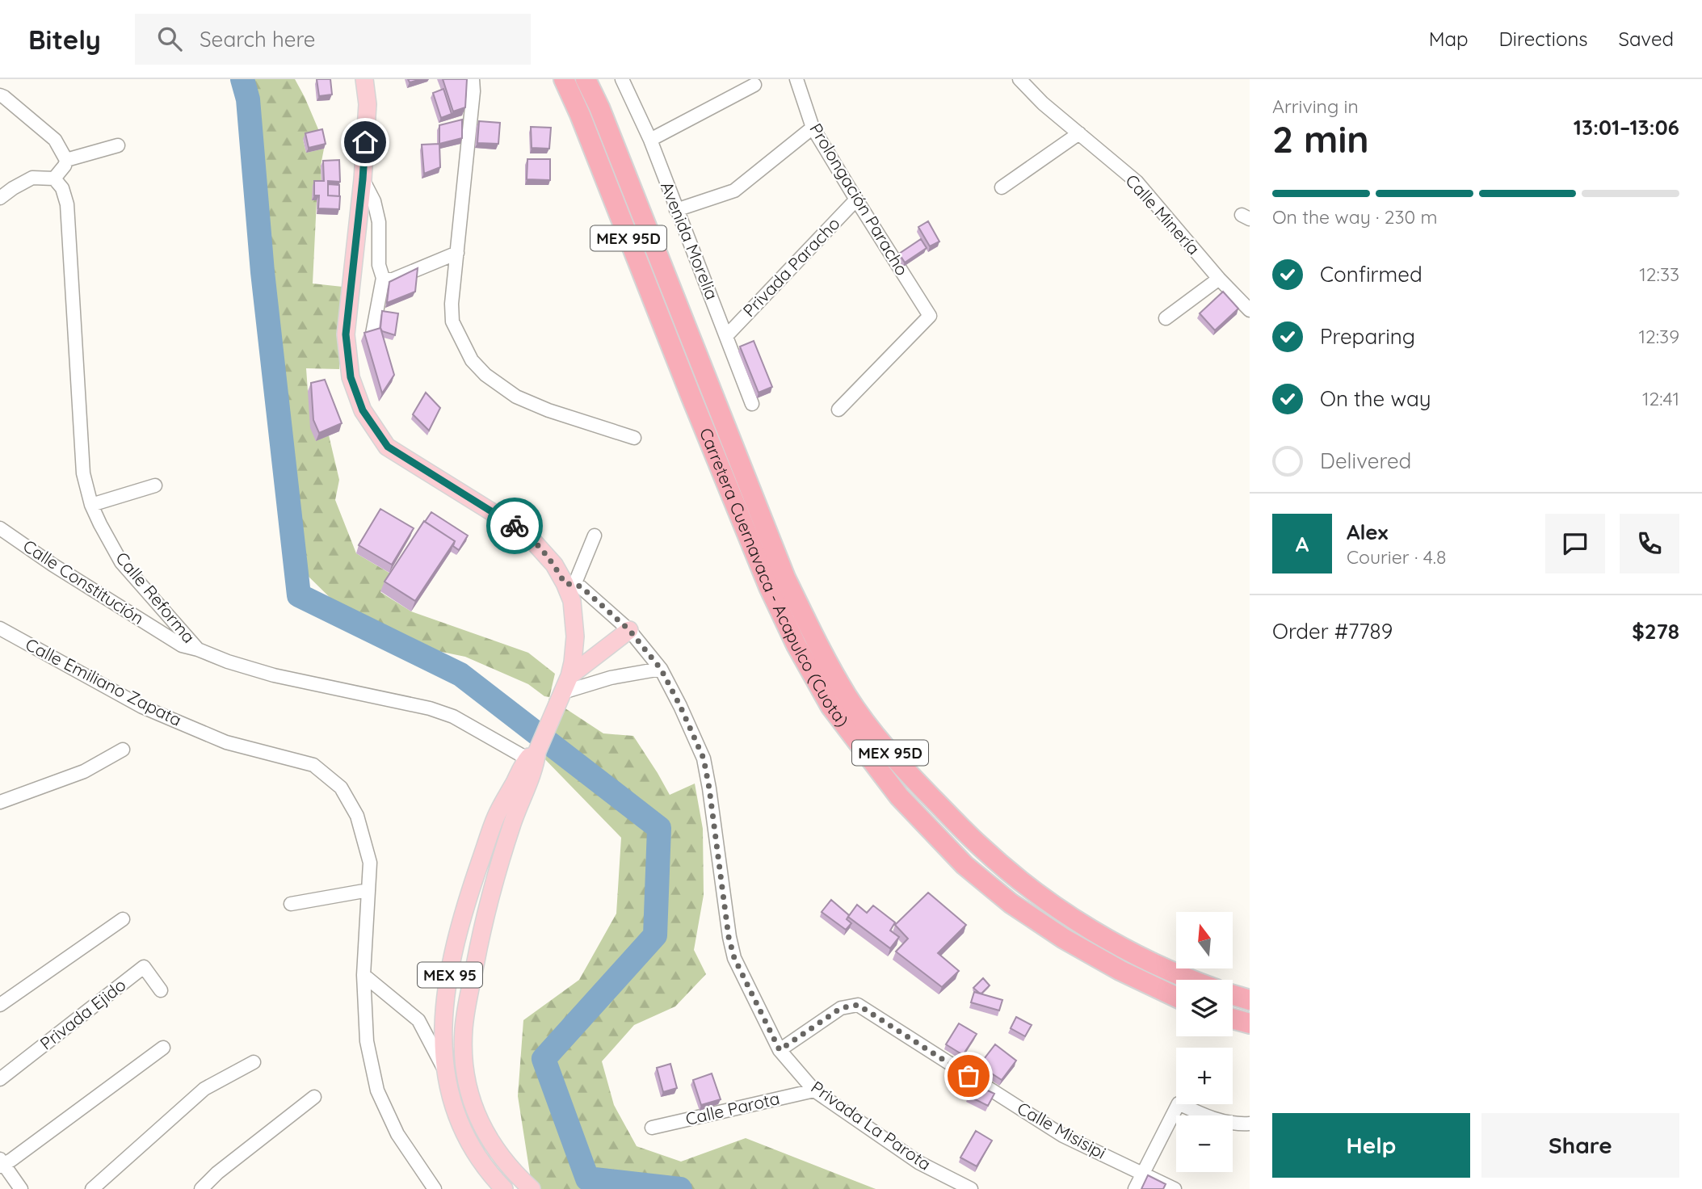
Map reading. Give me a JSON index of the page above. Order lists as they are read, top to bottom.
{
  "streets": {
    "highway": ["MEX 95D", "Carretera Cuernavaca - Acapulco (Cuota)"],
    "main road": ["MEX 95"],
    "street": [
      "Prolongación Paracho",
      "Calle Minería",
      "Avenida Morelia",
      "Privada Paracho",
      "Calle Constitución",
      "Calle Reforma",
      "Calle Emiliano Zapata",
      "Privada Ejido",
      "Calle Parota",
      "Privada La Parota",
      "Calle Misisipi"
    ]
  },
  "crossings": [
    ["Prolongación Paracho", "Privada Paracho"],
    ["Avenida Morelia", "Privada Paracho"],
    ["Calle Constitución", "Calle Reforma"],
    ["Calle Reforma", "MEX 95"],
    ["MEX 95", "Privada La Parota"],
    ["Calle Parota", "Privada La Parota"],
    ["Privada La Parota", "Calle Misisipi"]
  ],
  "north": "top",
  "page": {
    "header": "Bitely",
    "search": "Search here",
    "nav": ["Map", "Directions", "Saved"],
    "heading": ["2 min", "Arriving in", "13:01–13:06"],
    "panel": [
      "Alex",
      "Courier · 4.8",
      "Order #7789",
      "$278"
    ],
    "bar": "On the way · 230 m",
    "list": [
      ["Confirmed", "12:33"],
      ["Preparing", "12:39"],
      ["On the way", "12:41"],
      "Delivered"
    ],
    "round": "A",
    "map_buttons": ["+", "−"],
    "buttons": ["Help", "Share"]
  }
}
